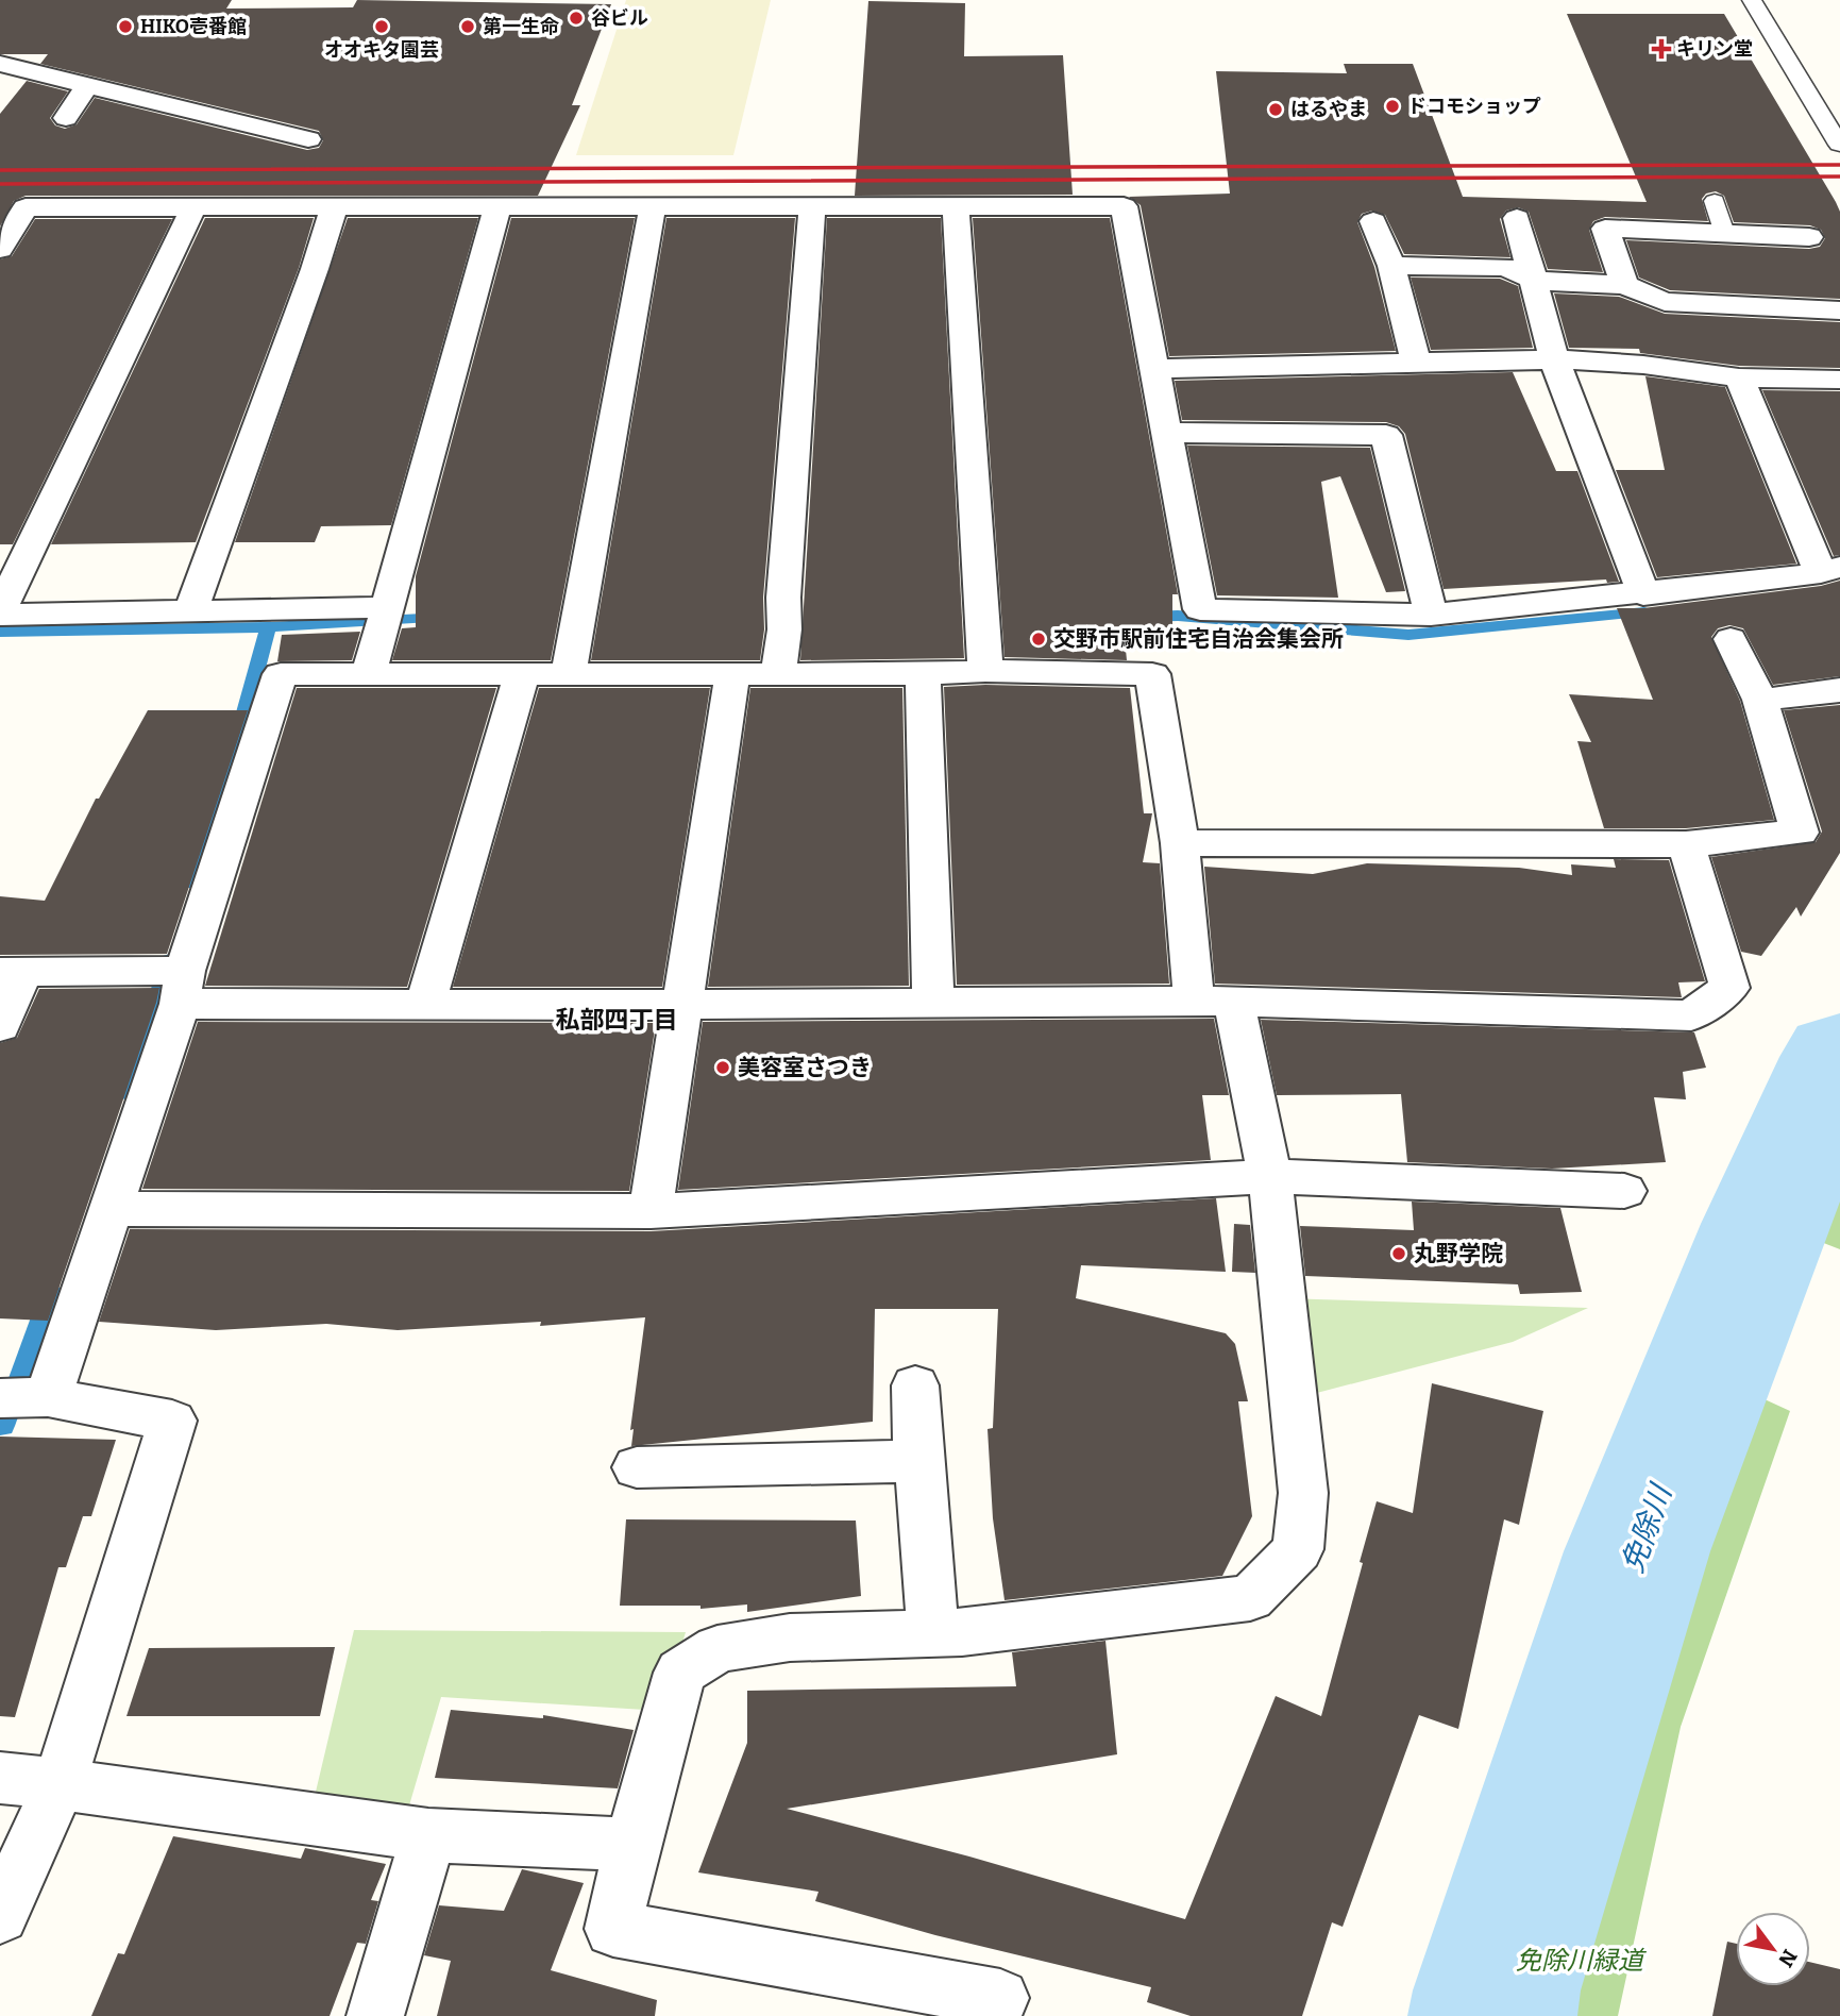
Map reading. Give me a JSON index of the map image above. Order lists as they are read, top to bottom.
{
  "districts": ["私部四丁目"],
  "water": ["免除川"],
  "parks": ["免除川緑道"],
  "places": {
    "other": [
      "谷ビル",
      "HIKO壱番館",
      "オオキタ園芸",
      "第一生命",
      "ドコモショップ",
      "はるやま",
      "交野市駅前住宅自治会集会所",
      "美容室さつき",
      "丸野学院"
    ],
    "health": ["キリン堂"]
  },
  "north": "bottom right"
}
